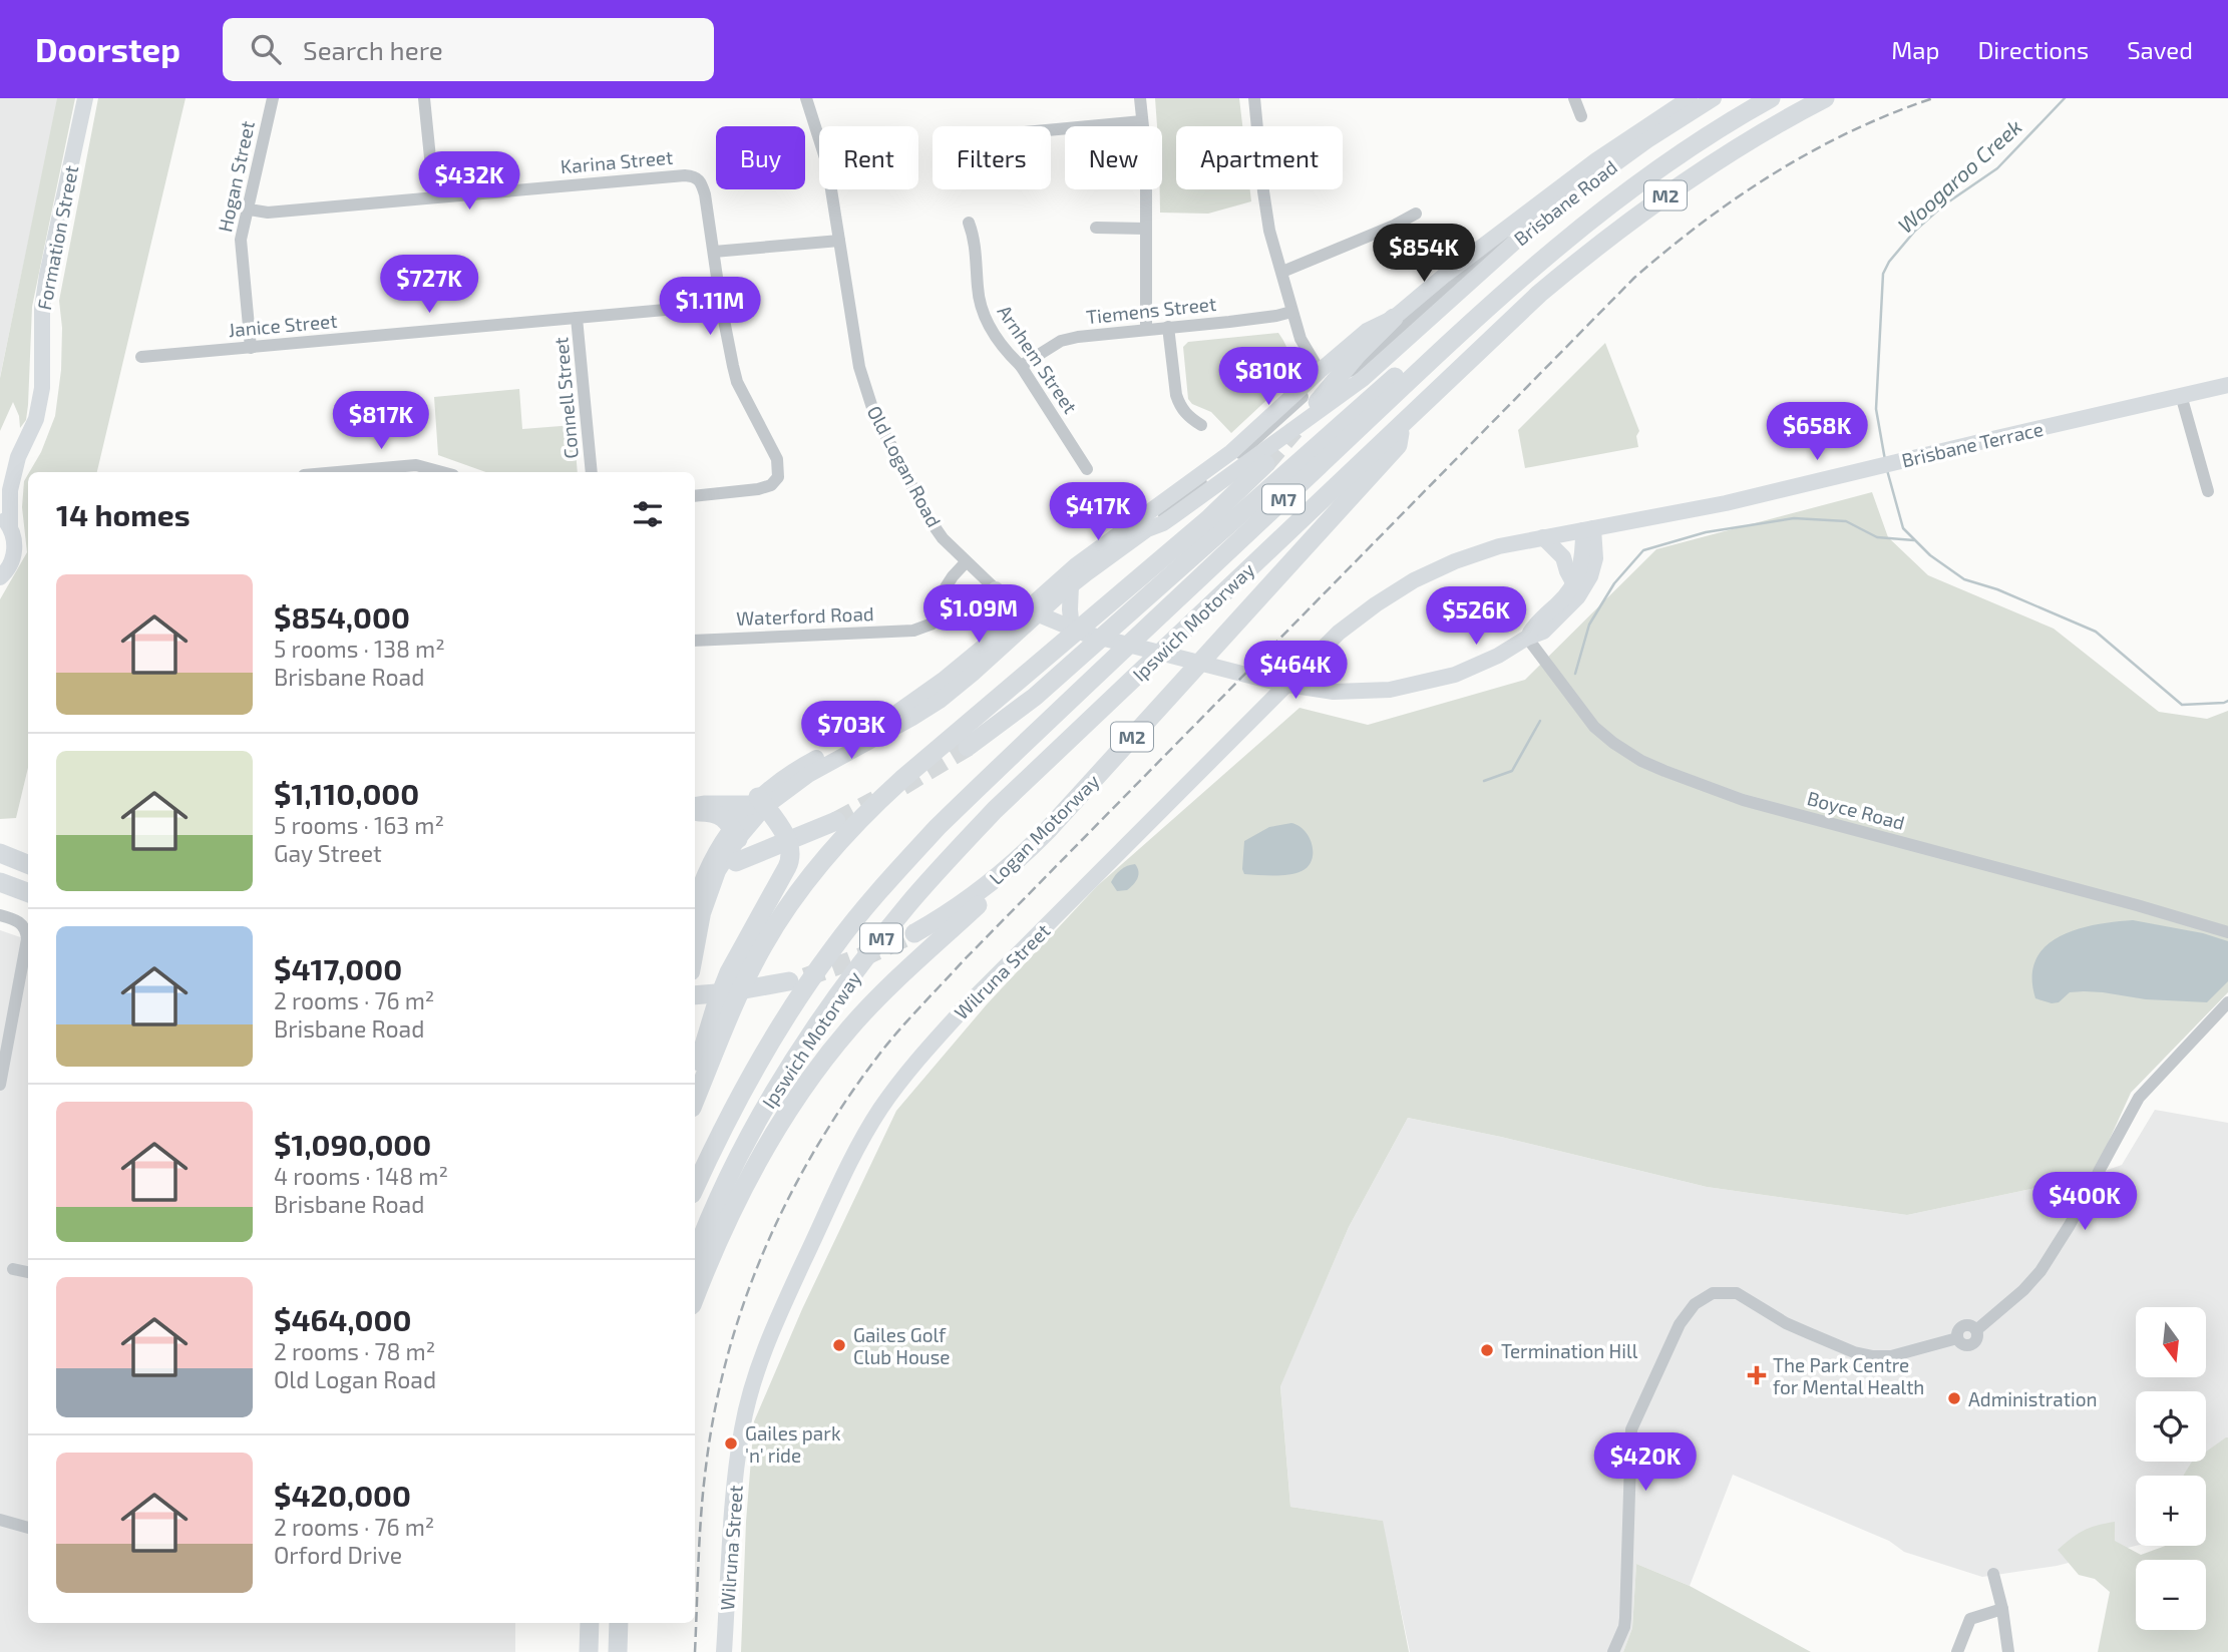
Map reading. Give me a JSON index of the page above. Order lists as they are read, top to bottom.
{
  "streets": {
    "highway": [
      "M2",
      "M7",
      "Ipswich Motorway",
      "Logan Motorway"
    ],
    "main road": [
      "Brisbane Road",
      "Formation Street",
      "Brisbane Terrace",
      "Old Logan Road",
      "Wilruna Street"
    ],
    "street": [
      "Karina Street",
      "Hogan Street",
      "Tiemens Street",
      "Janice Street",
      "Arnhem Street",
      "Connell Street",
      "Waterford Road",
      "Boyce Road"
    ]
  },
  "crossings": [
    ["Karina Street", "Hogan Street"],
    ["Hogan Street", "Janice Street"],
    ["M2", "Ipswich Motorway"],
    ["Brisbane Road", "Old Logan Road"],
    ["Tiemens Street", "Arnhem Street"],
    ["Janice Street", "Connell Street"],
    ["Brisbane Terrace", "Old Logan Road"],
    ["Brisbane Terrace", "Wilruna Street"],
    ["Old Logan Road", "Waterford Road"],
    ["Old Logan Road", "Boyce Road"],
    ["Old Logan Road", "Wilruna Street"],
    ["Ipswich Motorway", "Logan Motorway"]
  ],
  "water": ["Woogaroo Creek"],
  "places": {
    "other": [
      "Gailes Golf Club House",
      "Termination Hill",
      "Administration",
      "Gailes park 'n' ride"
    ],
    "health": ["The Park Centre for Mental Health"]
  },
  "north": "bottom",
  "page": {
    "header": "Doorstep",
    "search": "Search here",
    "nav": ["Map", "Directions", "Saved"],
    "chip": [
      "Buy",
      "Rent",
      "Filters",
      "New",
      "Apartment"
    ],
    "price": [
      "$432K",
      "$854K",
      "$727K",
      "$1.11M",
      "$810K",
      "$817K",
      "$658K",
      "$417K",
      "$1.09M",
      "$526K",
      "$464K",
      "$703K",
      "$400K",
      "$420K"
    ],
    "heading": "14 homes",
    "list": [
      {
        "name": "$854,000",
        "note": "5 rooms · 138 m² · Brisbane Road"
      },
      {
        "name": "$1,110,000",
        "note": "5 rooms · 163 m² · Gay Street"
      },
      {
        "name": "$417,000",
        "note": "2 rooms · 76 m² · Brisbane Road"
      },
      {
        "name": "$1,090,000",
        "note": "4 rooms · 148 m² · Brisbane Road"
      },
      {
        "name": "$464,000",
        "note": "2 rooms · 78 m² · Old Logan Road"
      },
      {
        "name": "$420,000",
        "note": "2 rooms · 76 m² · Orford Drive"
      }
    ],
    "map_buttons": ["+", "−"]
  }
}
